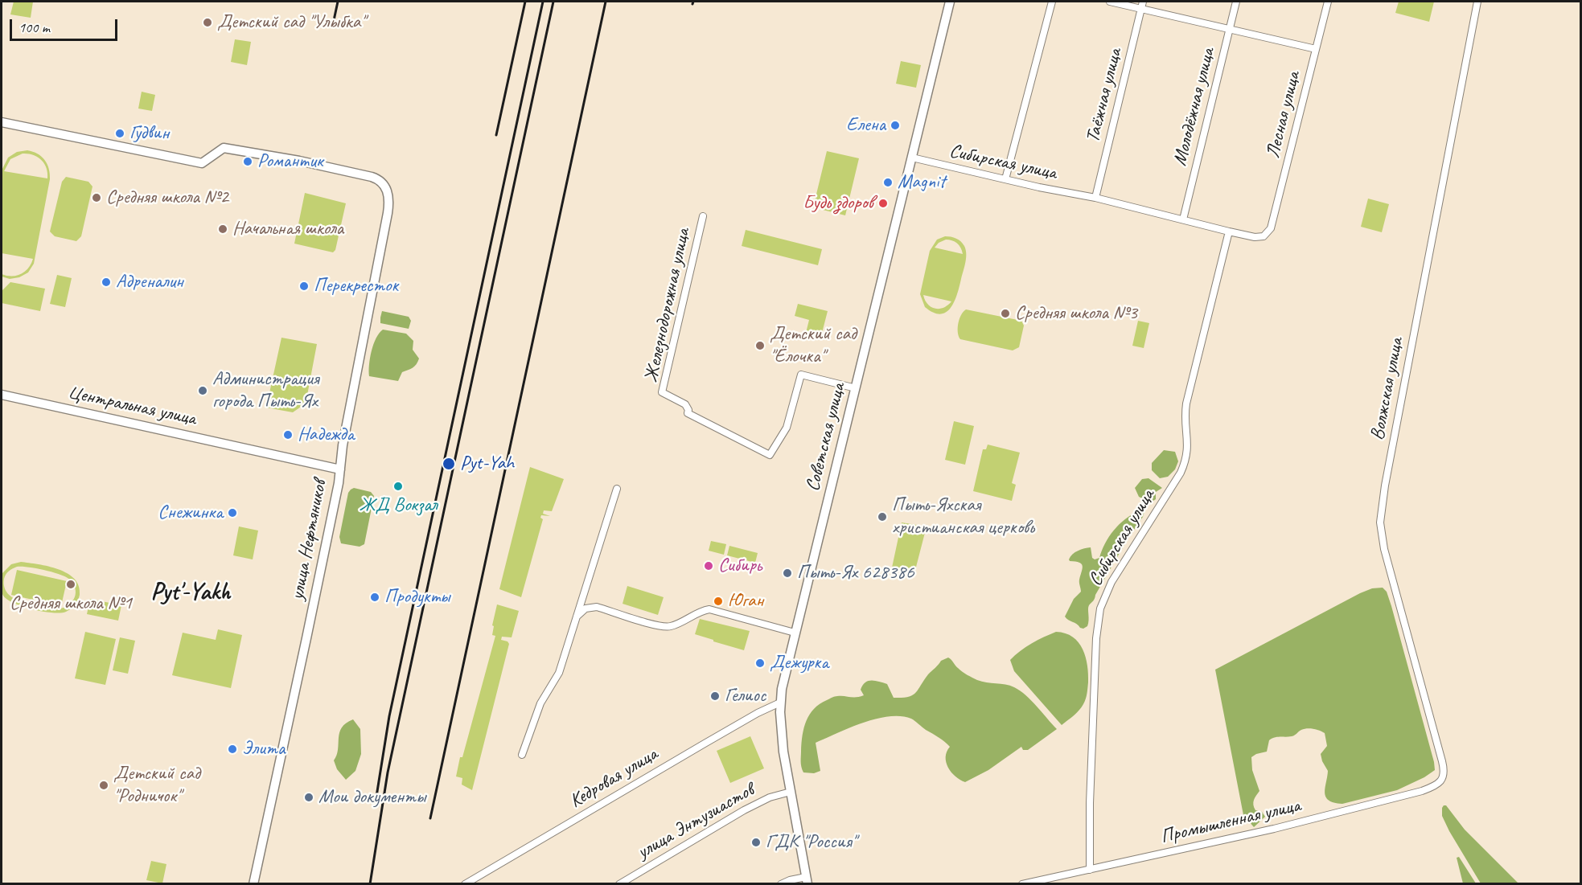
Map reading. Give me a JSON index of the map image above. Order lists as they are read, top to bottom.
{
  "streets": {
    "street": [
      "Таёжная улица",
      "Молодёжная улица",
      "Лесная улица",
      "Сибирская улица",
      "Железнодорожная улица",
      "Волжская улица",
      "Центральная улица",
      "Советская улица",
      "улица Нефтяников",
      "Кедровая улица",
      "улица Энтузиастов",
      "Промышленная улица"
    ]
  },
  "crossings": [
    ["Таёжная улица", "Сибирская улица"],
    ["Молодёжная улица", "Сибирская улица"],
    ["Лесная улица", "Сибирская улица"],
    ["Сибирская улица", "Советская улица"],
    ["Сибирская улица", "Промышленная улица"],
    ["Железнодорожная улица", "Советская улица"],
    ["Волжская улица", "Промышленная улица"],
    ["Центральная улица", "улица Нефтяников"],
    ["Советская улица", "Кедровая улица"],
    ["Советская улица", "улица Энтузиастов"]
  ],
  "districts": ["Pyt'-Yakh"],
  "places": [
    "Детский сад \"Улыбка\"",
    "Елена",
    "Гудвин",
    "Романтик",
    "Magnit",
    "Средняя школа №2",
    "Будь здоров",
    "Начальная школа",
    "Адреналин",
    "Перекресток",
    "Средняя школа №3",
    "Детский сад \"Ёлочка\"",
    "Администрация города Пыть-Ях",
    "Надежда",
    "Pyt-Yah",
    "ЖД Вокзал",
    "Снежинка",
    "Пыть-Яхская христианская церковь",
    "Сибирь",
    "Пыть-Ях 628386",
    "Средняя школа №1",
    "Продукты",
    "Юган",
    "Дежурка",
    "Гелиос",
    "Элита",
    "Детский сад \"Родничок\"",
    "Мои документы",
    "ГДК \"Россия\""
  ],
  "scale_bar": "100 m"
}
